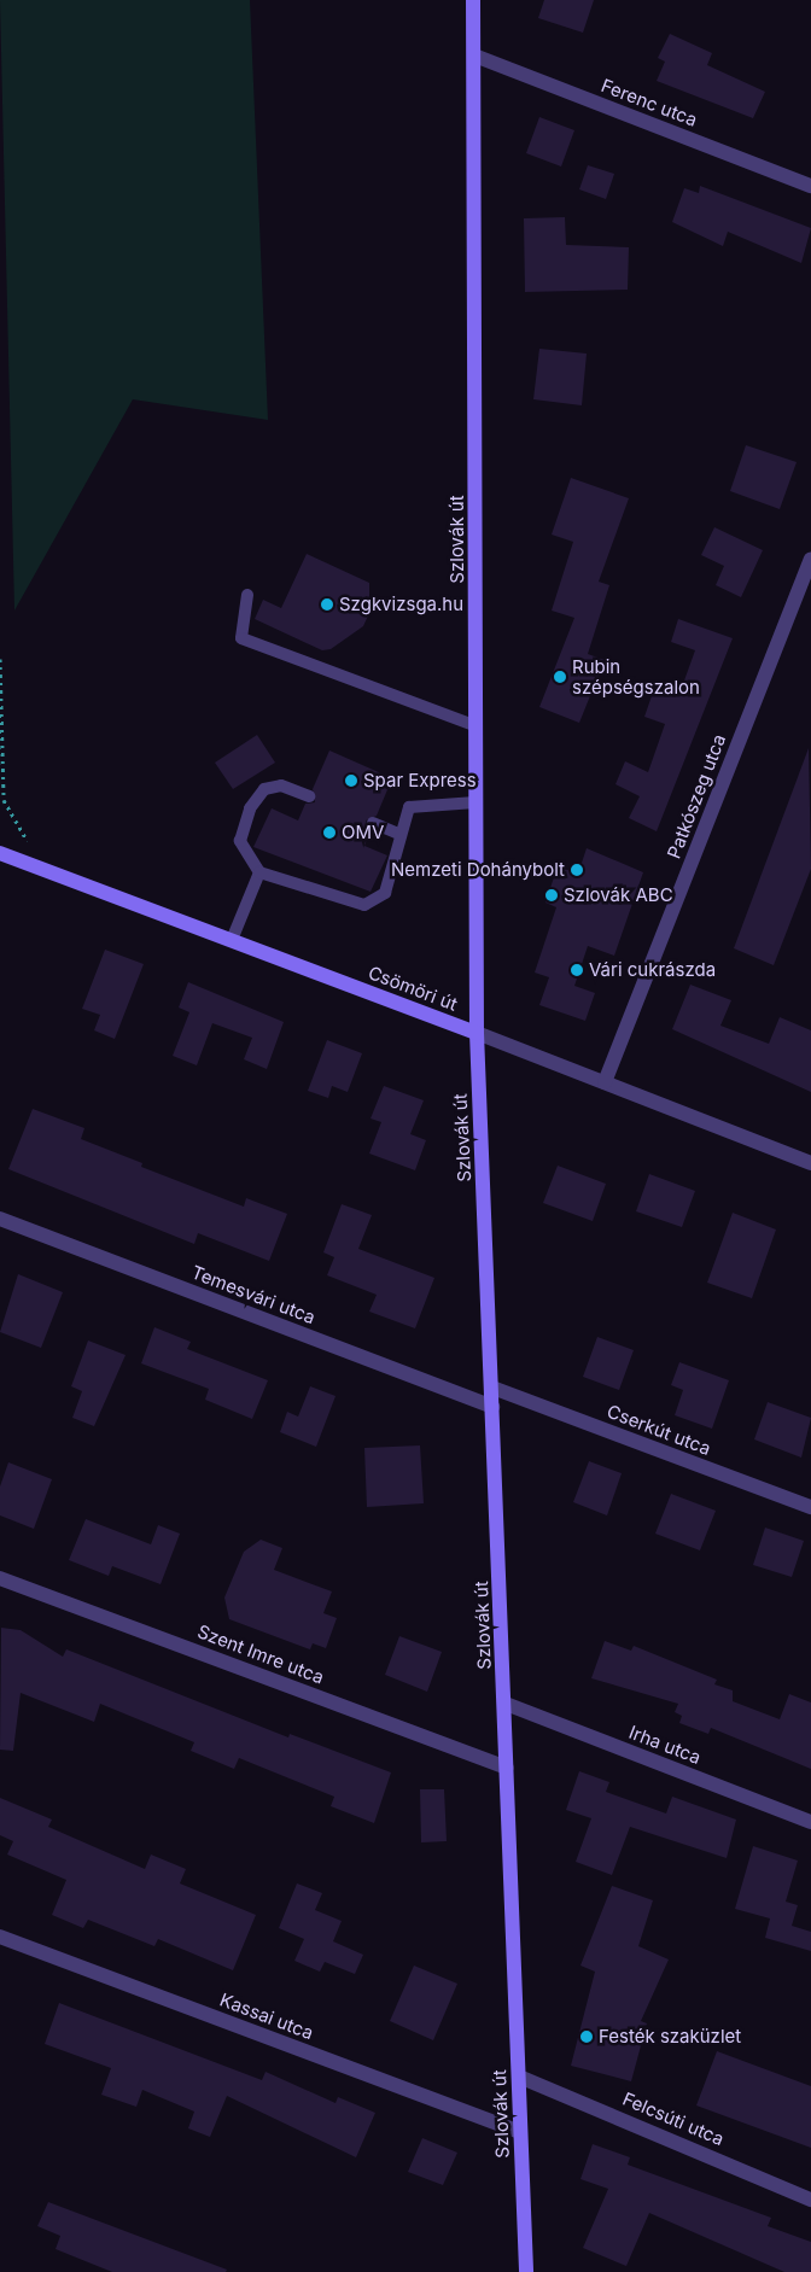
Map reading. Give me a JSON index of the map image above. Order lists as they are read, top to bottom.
{
  "streets": {
    "main road": ["Szlovák út", "Csömöri út"],
    "street": [
      "Ferenc utca",
      "Patkószeg utca",
      "Temesvári utca",
      "Cserkút utca",
      "Szent Imre utca",
      "Irha utca",
      "Kassai utca",
      "Felcsúti utca"
    ]
  },
  "crossings": [
    ["Ferenc utca", "Szlovák út"],
    ["Szlovák út", "Csömöri út"],
    ["Szlovák út", "Temesvári utca"],
    ["Szlovák út", "Cserkút utca"],
    ["Szlovák út", "Szent Imre utca"],
    ["Szlovák út", "Irha utca"],
    ["Szlovák út", "Kassai utca"],
    ["Szlovák út", "Felcsúti utca"],
    ["Patkószeg utca", "Csömöri út"]
  ],
  "places": [
    "Szgkvizsga.hu",
    "Rubin szépségszalon",
    "Spar Express",
    "OMV",
    "Nemzeti Dohánybolt",
    "Szlovák ABC",
    "Vári cukrászda",
    "Festék szaküzlet"
  ]
}
